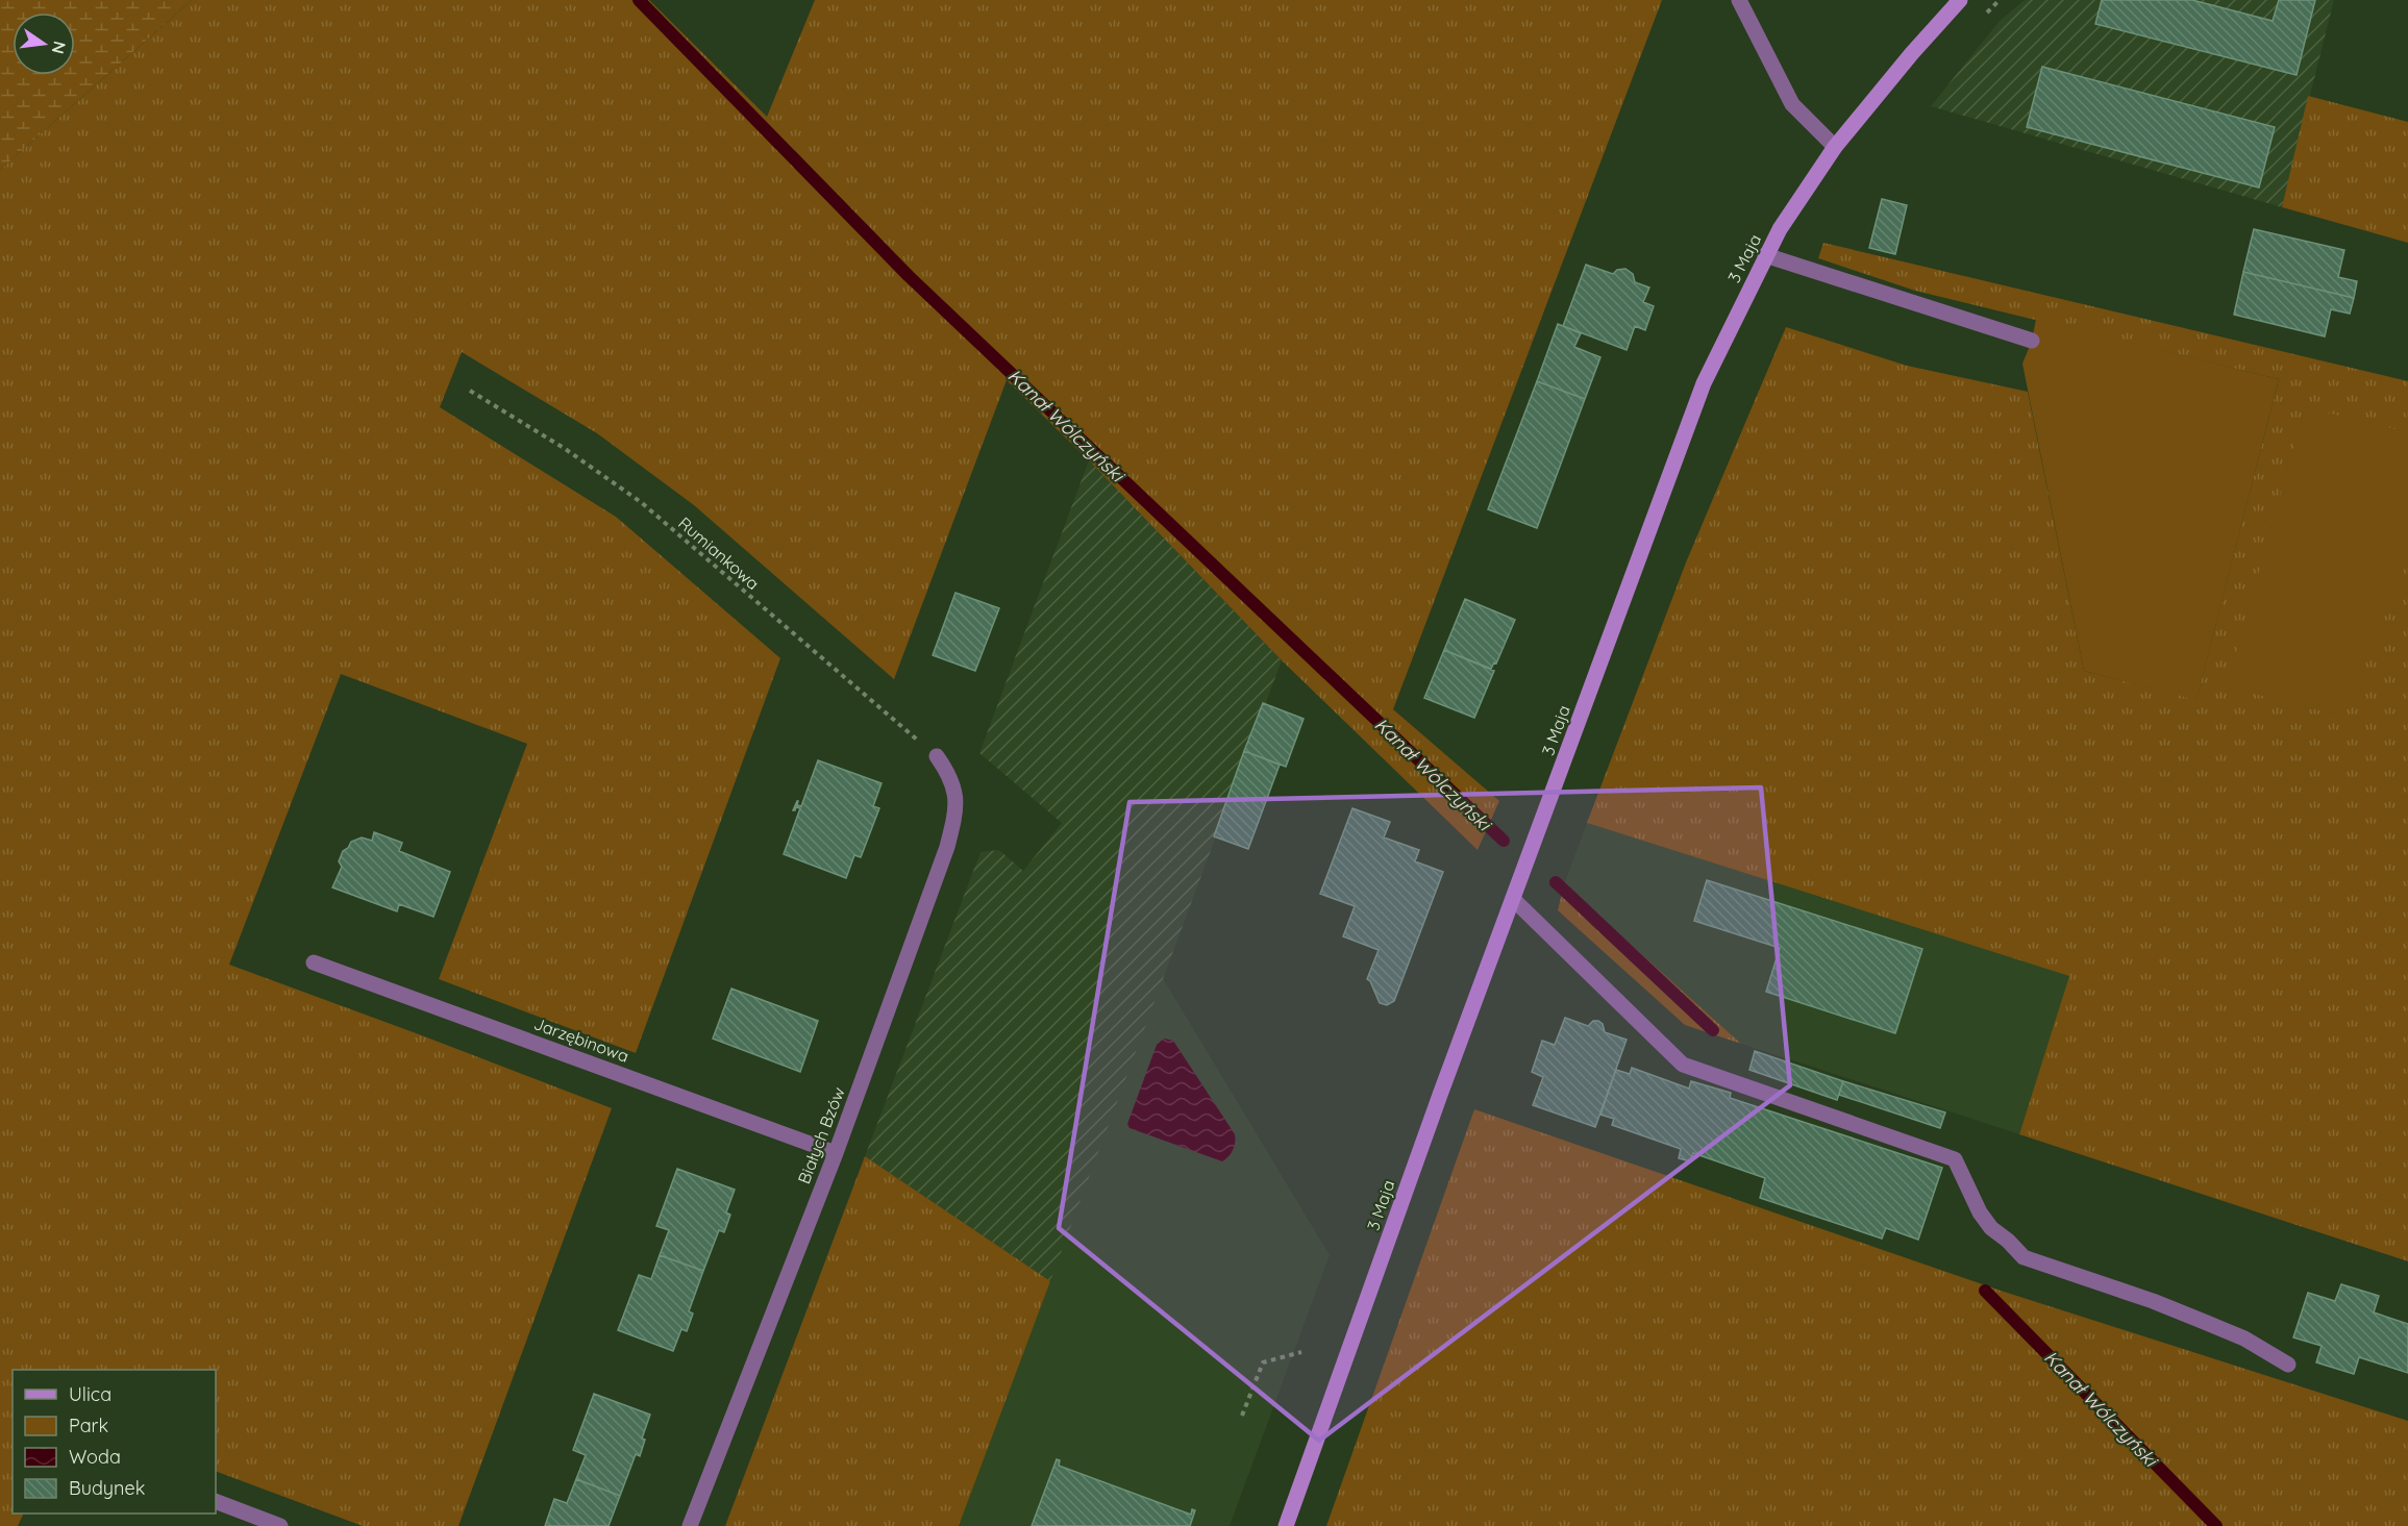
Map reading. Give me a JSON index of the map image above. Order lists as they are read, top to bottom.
{
  "streets": {
    "street": ["3 Maja", "Jarzębinowa", "Białych Bzów"],
    "path": ["Rumiankowa"]
  },
  "crossings": [
    ["Rumiankowa", "Białych Bzów"],
    ["Jarzębinowa", "Białych Bzów"]
  ],
  "water": ["Kanał Wólczyński"],
  "legend": [
    "Ulica",
    "Park",
    "Woda",
    "Budynek"
  ],
  "north": "right"
}
